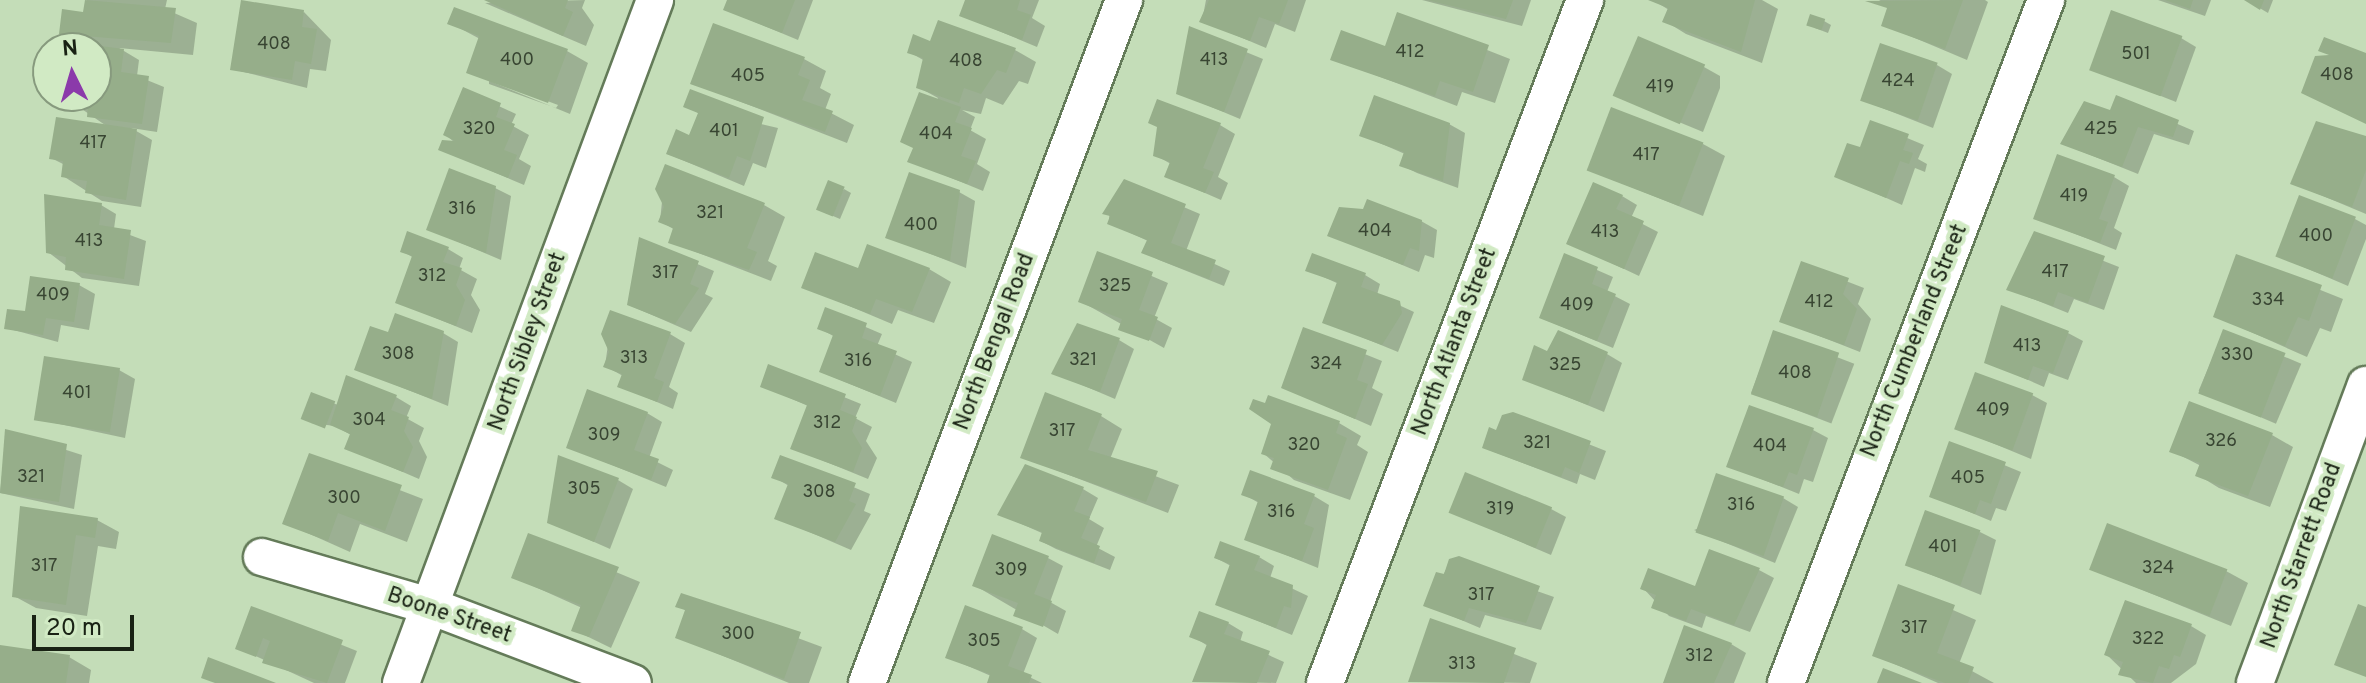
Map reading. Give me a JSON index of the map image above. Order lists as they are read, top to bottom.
{
  "streets": {
    "street": [
      "North Cumberland Street",
      "North Sibley Street",
      "North Bengal Road",
      "North Atlanta Street",
      "North Starrett Road",
      "Boone Street"
    ]
  },
  "crossings": [
    ["North Sibley Street", "Boone Street"]
  ],
  "house_numbers": [
    "408",
    "412",
    "501",
    "400",
    "413",
    "408",
    "408",
    "405",
    "424",
    "419",
    "320",
    "425",
    "401",
    "404",
    "417",
    "417",
    "419",
    "316",
    "321",
    "400",
    "404",
    "413",
    "400",
    "413",
    "417",
    "317",
    "312",
    "325",
    "409",
    "334",
    "412",
    "409",
    "413",
    "308",
    "330",
    "313",
    "321",
    "316",
    "324",
    "325",
    "408",
    "401",
    "409",
    "304",
    "312",
    "317",
    "309",
    "326",
    "321",
    "320",
    "404",
    "321",
    "405",
    "305",
    "308",
    "300",
    "316",
    "319",
    "316",
    "401",
    "317",
    "324",
    "309",
    "317",
    "317",
    "300",
    "322",
    "305",
    "312",
    "313"
  ],
  "scale_bar": "20 m",
  "north": "top"
}
